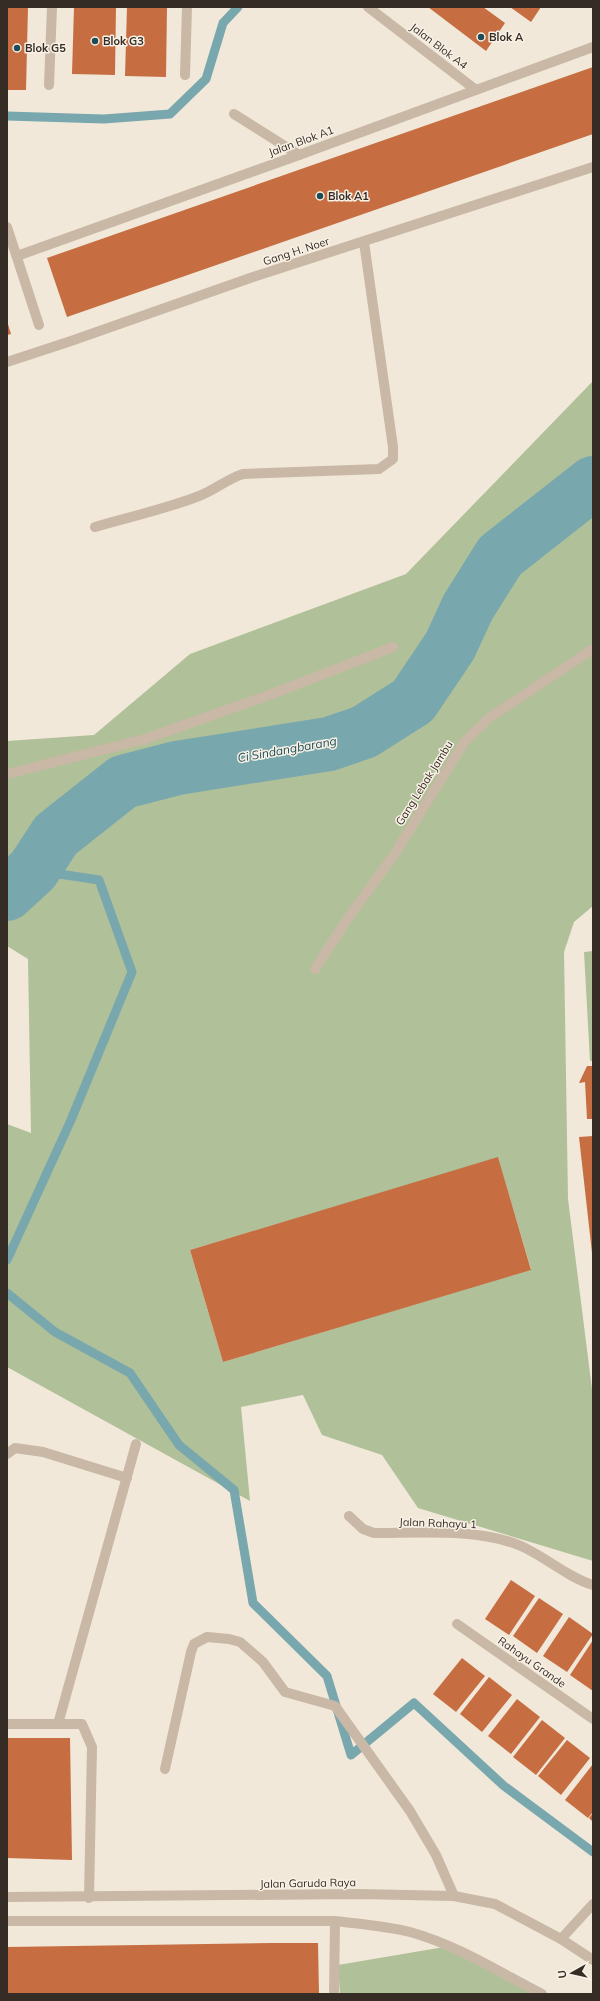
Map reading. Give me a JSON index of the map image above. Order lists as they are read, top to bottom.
{
  "streets": {
    "street": [
      "Jalan Blok A4",
      "Jalan Blok A1",
      "Gang H. Noer",
      "Gang Lebak Jambu",
      "Jalan Rahayu 1",
      "Rahayu Grande",
      "Jalan Garuda Raya"
    ]
  },
  "crossings": [
    ["Jalan Blok A4", "Jalan Blok A1"]
  ],
  "water": ["Ci Sindangbarang"],
  "places": [
    "Blok A",
    "Blok G3",
    "Blok G5",
    "Blok A1"
  ],
  "north": "left"
}
